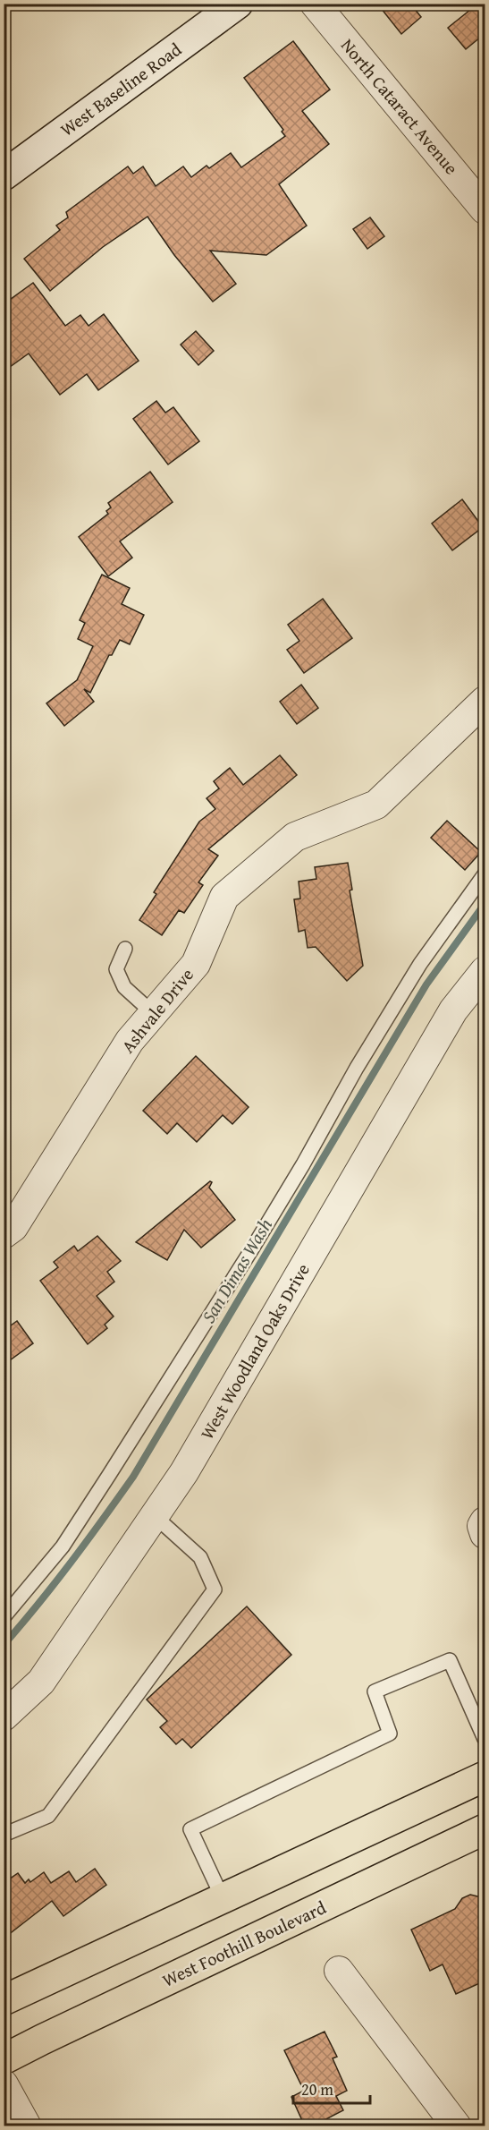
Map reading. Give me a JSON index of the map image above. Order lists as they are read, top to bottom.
{
  "streets": {
    "main road": ["West Baseline Road", "West Foothill Boulevard"],
    "street": ["North Cataract Avenue", "Ashvale Drive", "West Woodland Oaks Drive"]
  },
  "water": ["San Dimas Wash"],
  "scale_bar": "20 m"
}
